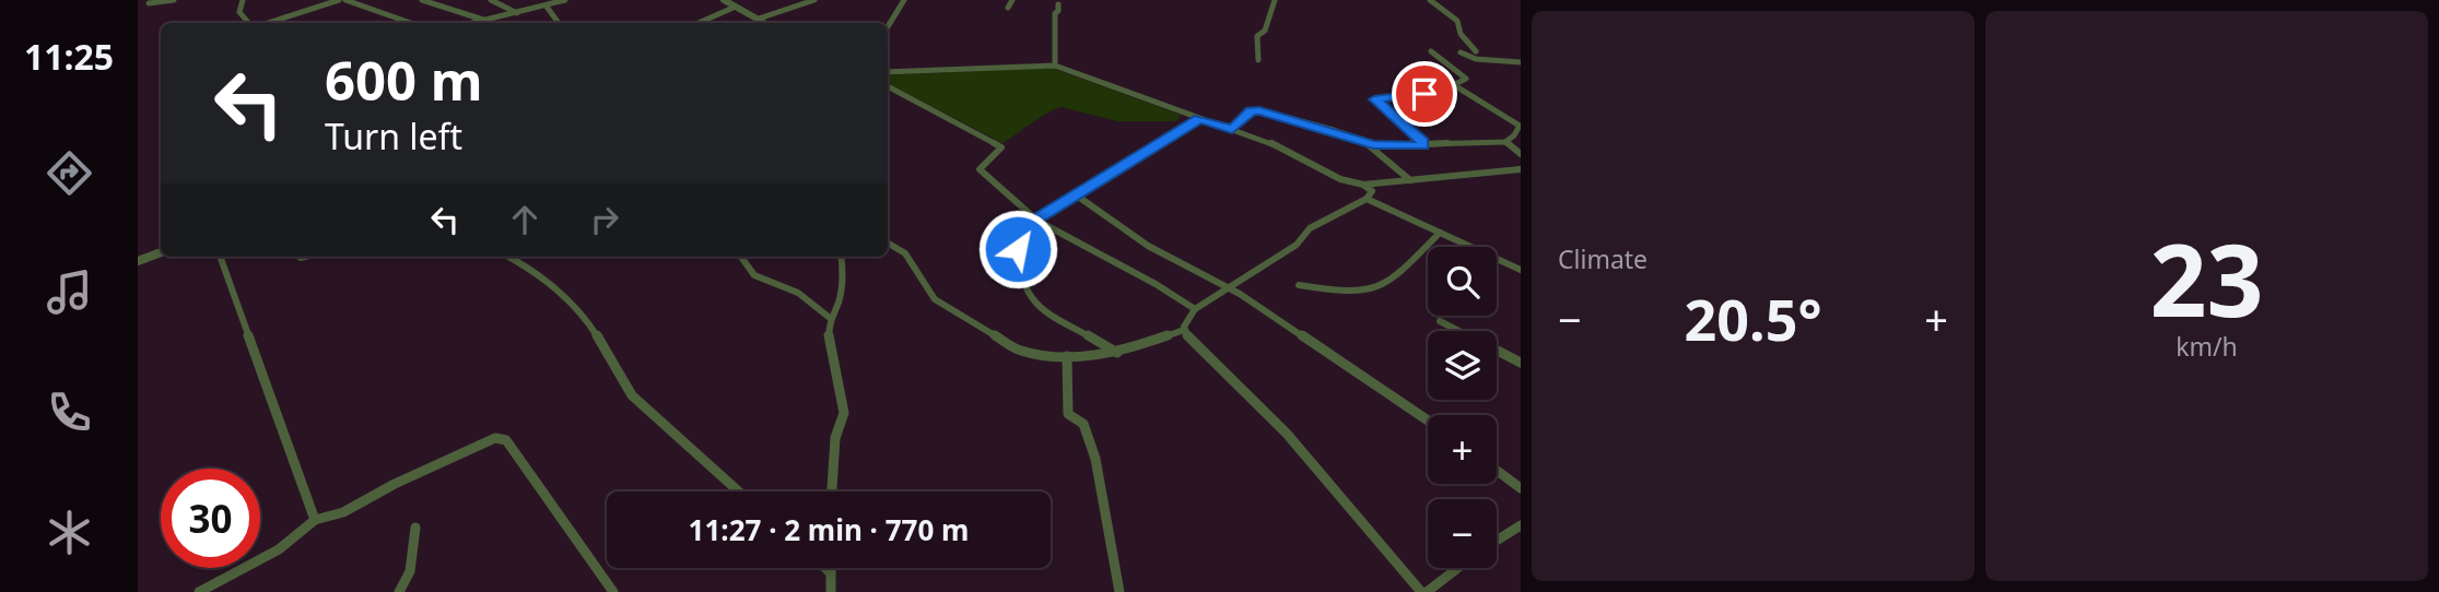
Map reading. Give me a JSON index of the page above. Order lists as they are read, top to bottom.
{
  "page": {
    "tabs": "11:25",
    "tile": [
      "Climate",
      ["23", "km/h"]
    ],
    "turn": ["600 m", "Turn left"],
    "map_buttons": ["+", "−"],
    "heat": ["−", "20.5°", "+"],
    "limit": "30",
    "trip": "11:27 · 2 min · 770 m"
  }
}
